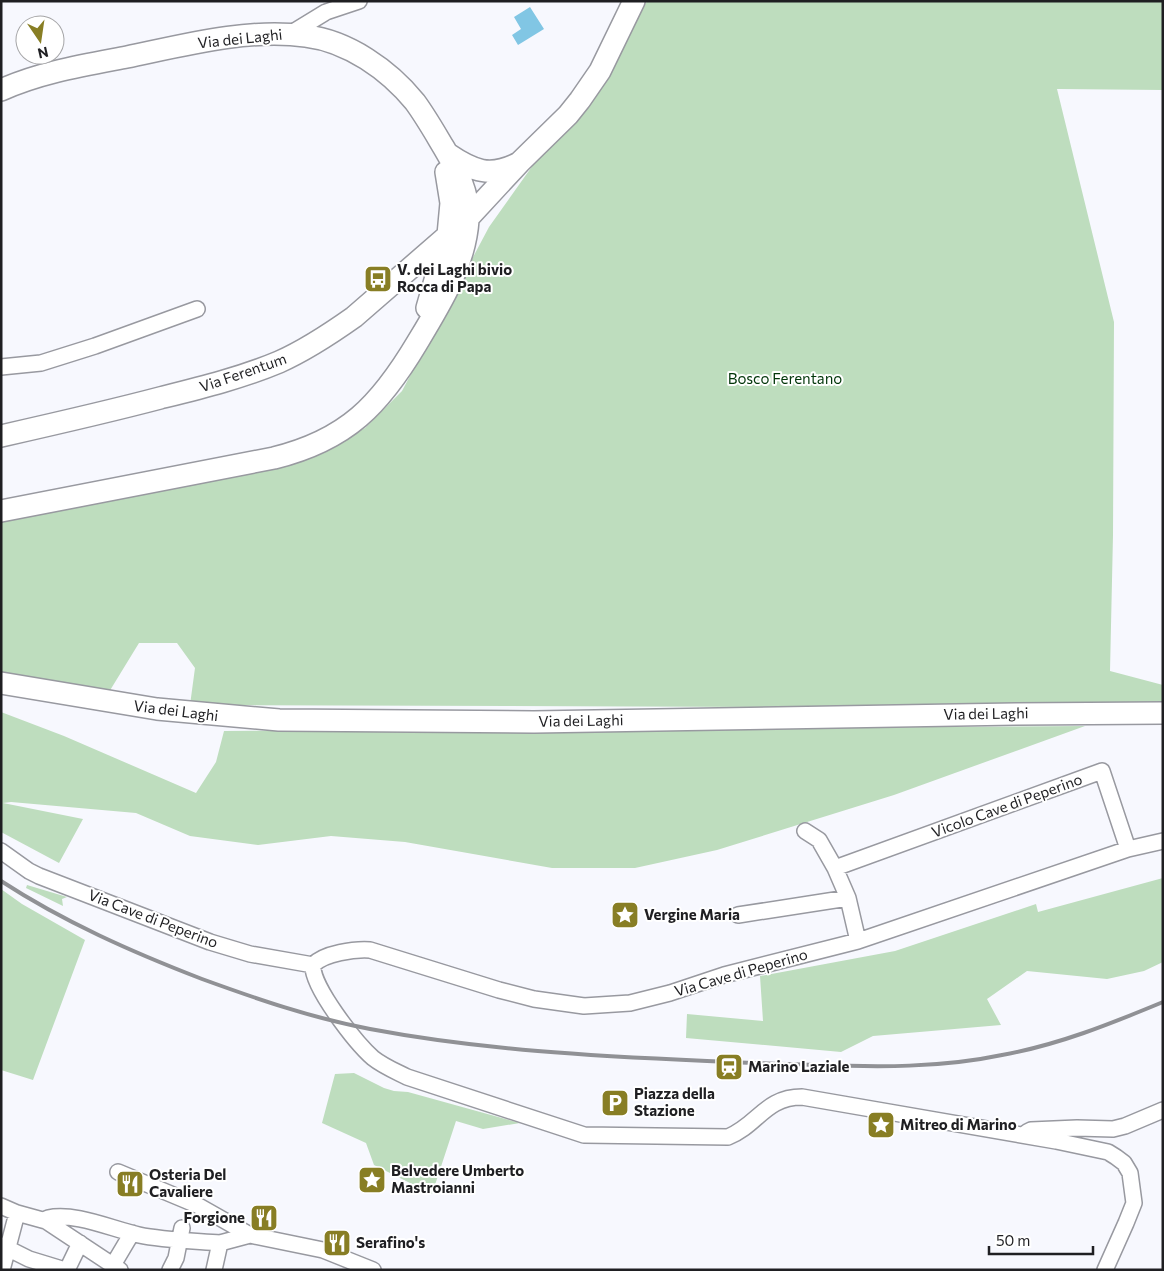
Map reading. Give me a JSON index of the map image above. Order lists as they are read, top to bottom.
{
  "streets": {
    "main road": ["Via dei Laghi", "Via Ferentum"],
    "street": ["Vicolo Cave di Peperino", "Via Cave di Peperino"]
  },
  "crossings": [
    ["Via dei Laghi", "Via Ferentum"],
    ["Vicolo Cave di Peperino", "Via Cave di Peperino"]
  ],
  "parks": ["Bosco Ferentano"],
  "places": {
    "bus stop": ["V. dei Laghi bivio Rocca di Papa"],
    "place": ["Vergine Maria", "Mitreo di Marino", "Belvedere Umberto Mastroianni"],
    "station": ["Marino Laziale"],
    "parking": ["Piazza della Stazione"],
    "restaurant": ["Osteria Del Cavaliere", "Forgione", "Serafino's"]
  },
  "scale_bar": "50 m",
  "north": "bottom"
}
